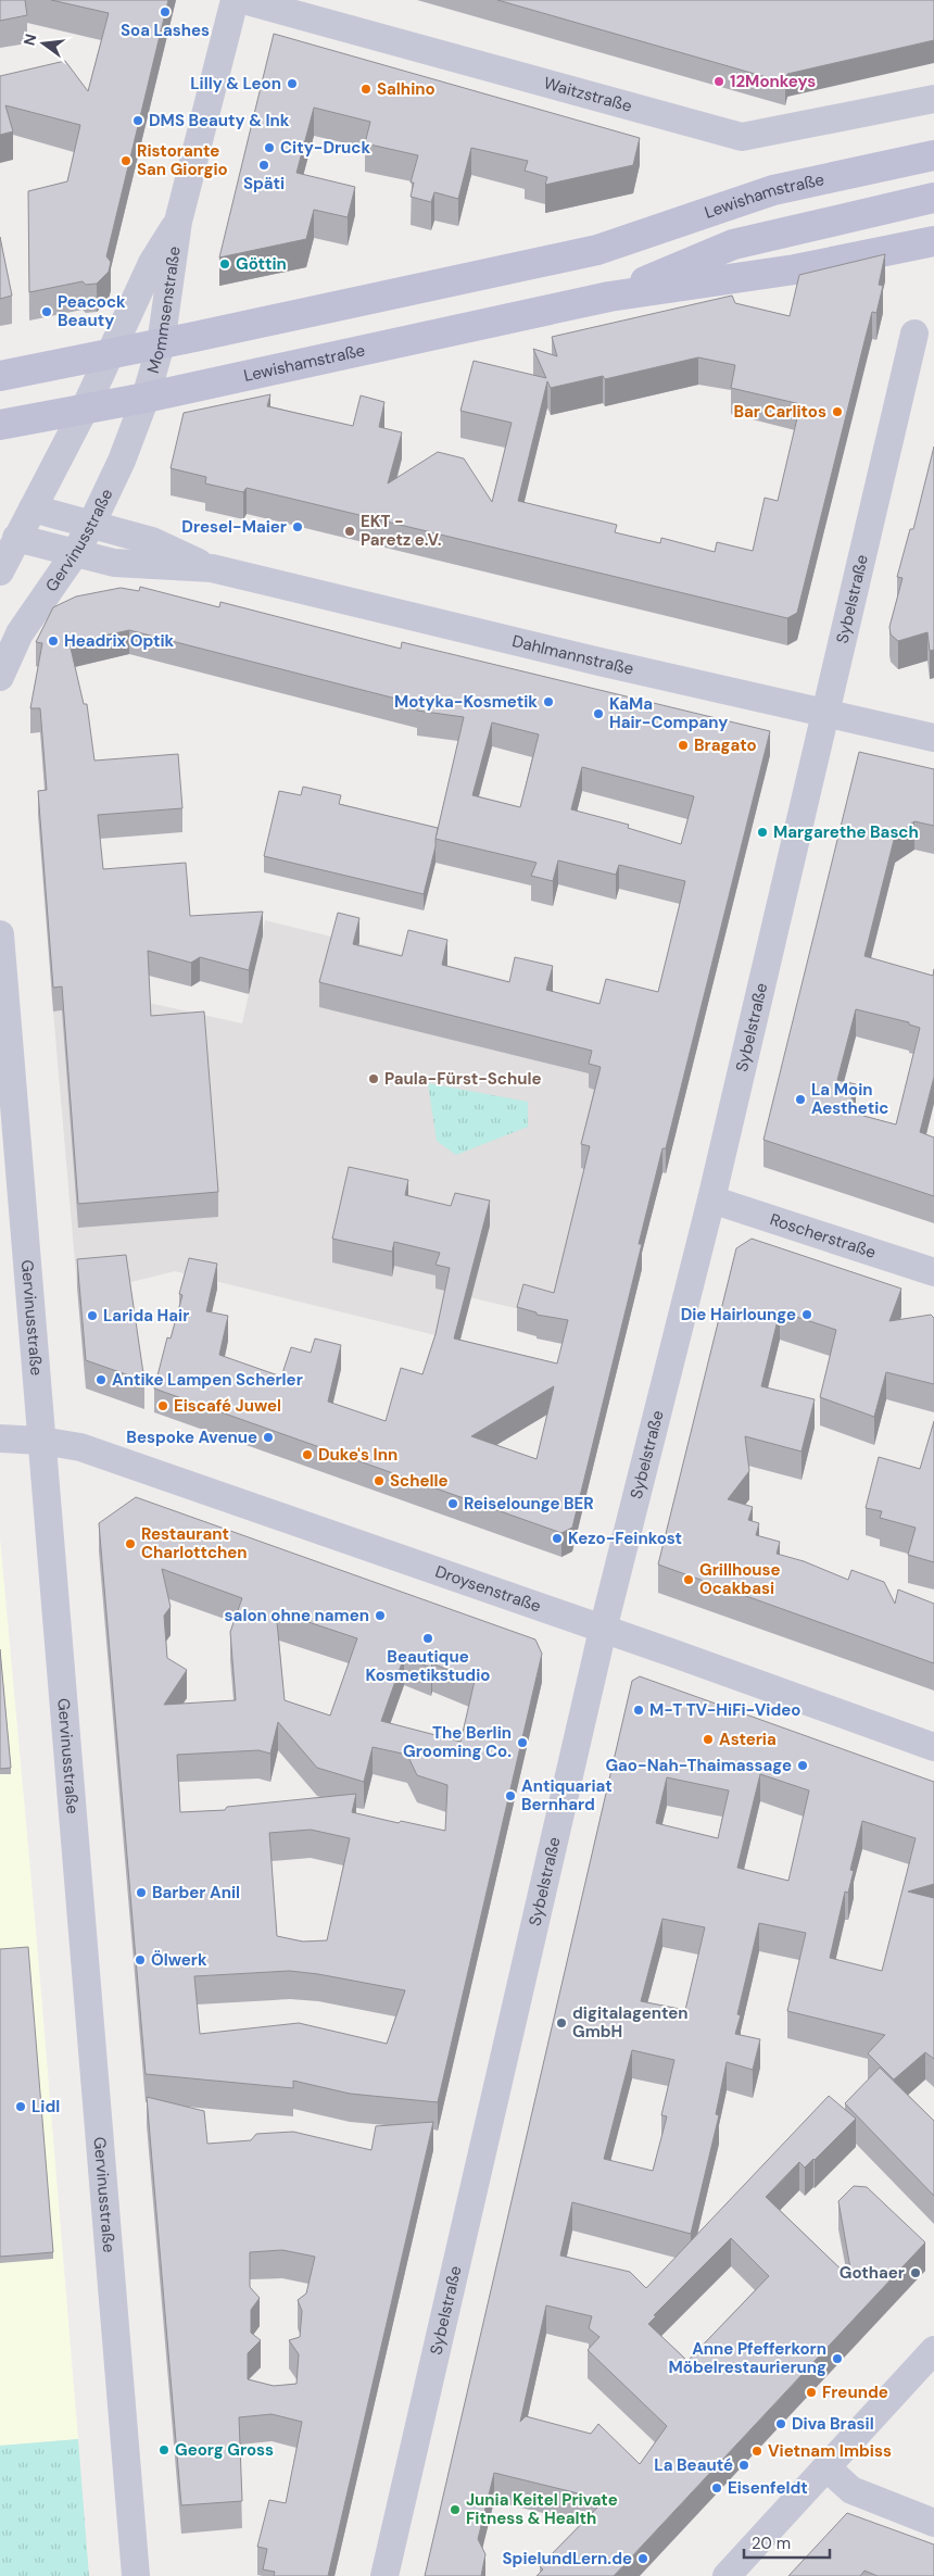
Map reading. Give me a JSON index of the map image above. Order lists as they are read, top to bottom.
{
  "streets": {
    "main road": ["Lewishamstraße"],
    "street": [
      "Waitzstraße",
      "Mommsenstraße",
      "Gervinusstraße",
      "Sybelstraße",
      "Dahlmannstraße",
      "Roscherstraße",
      "Droysenstraße"
    ]
  },
  "crossings": [
    ["Lewishamstraße", "Mommsenstraße"],
    ["Lewishamstraße", "Gervinusstraße"],
    ["Mommsenstraße", "Gervinusstraße"],
    ["Gervinusstraße", "Dahlmannstraße"],
    ["Gervinusstraße", "Droysenstraße"],
    ["Sybelstraße", "Dahlmannstraße"],
    ["Sybelstraße", "Roscherstraße"],
    ["Sybelstraße", "Droysenstraße"]
  ],
  "places": [
    "Soa Lashes",
    "12Monkeys",
    "Lilly & Leon",
    "Salhino",
    "DMS Beauty & Ink",
    "City-Druck",
    "Ristorante San Giorgio",
    "Späti",
    "Göttin",
    "Peacock Beauty",
    "Bar Carlitos",
    "Dresel-Maier",
    "EKT - Paretz e.V.",
    "Headrix Optik",
    "Motyka-Kosmetik",
    "KaMa Hair-Company",
    "Bragato",
    "Margarethe Basch",
    "Paula-Fürst-Schule",
    "La Moin Aesthetic",
    "Die Hairlounge",
    "Larida Hair",
    "Antike Lampen Scherler",
    "Eiscafé Juwel",
    "Bespoke Avenue",
    "Duke's Inn",
    "Schelle",
    "Reiselounge BER",
    "Kezo-Feinkost",
    "Restaurant Charlottchen",
    "Grillhouse Ocakbasi",
    "salon ohne namen",
    "Beautique Kosmetikstudio",
    "M-T TV-HiFi-Video",
    "Asteria",
    "The Berlin Grooming Co.",
    "Gao-Nah-Thaimassage",
    "Antiquariat Bernhard",
    "Barber Anil",
    "Ölwerk",
    "digitalagenten GmbH",
    "Lidl",
    "Gothaer",
    "Anne Pfefferkorn Möbelrestaurierung",
    "Freunde",
    "Diva Brasil",
    "Georg Gross",
    "Vietnam Imbiss",
    "La Beauté",
    "Eisenfeldt",
    "Junia Keitel Private Fitness & Health",
    "SpielundLern.de"
  ],
  "scale_bar": "20 m",
  "north": "left"
}
